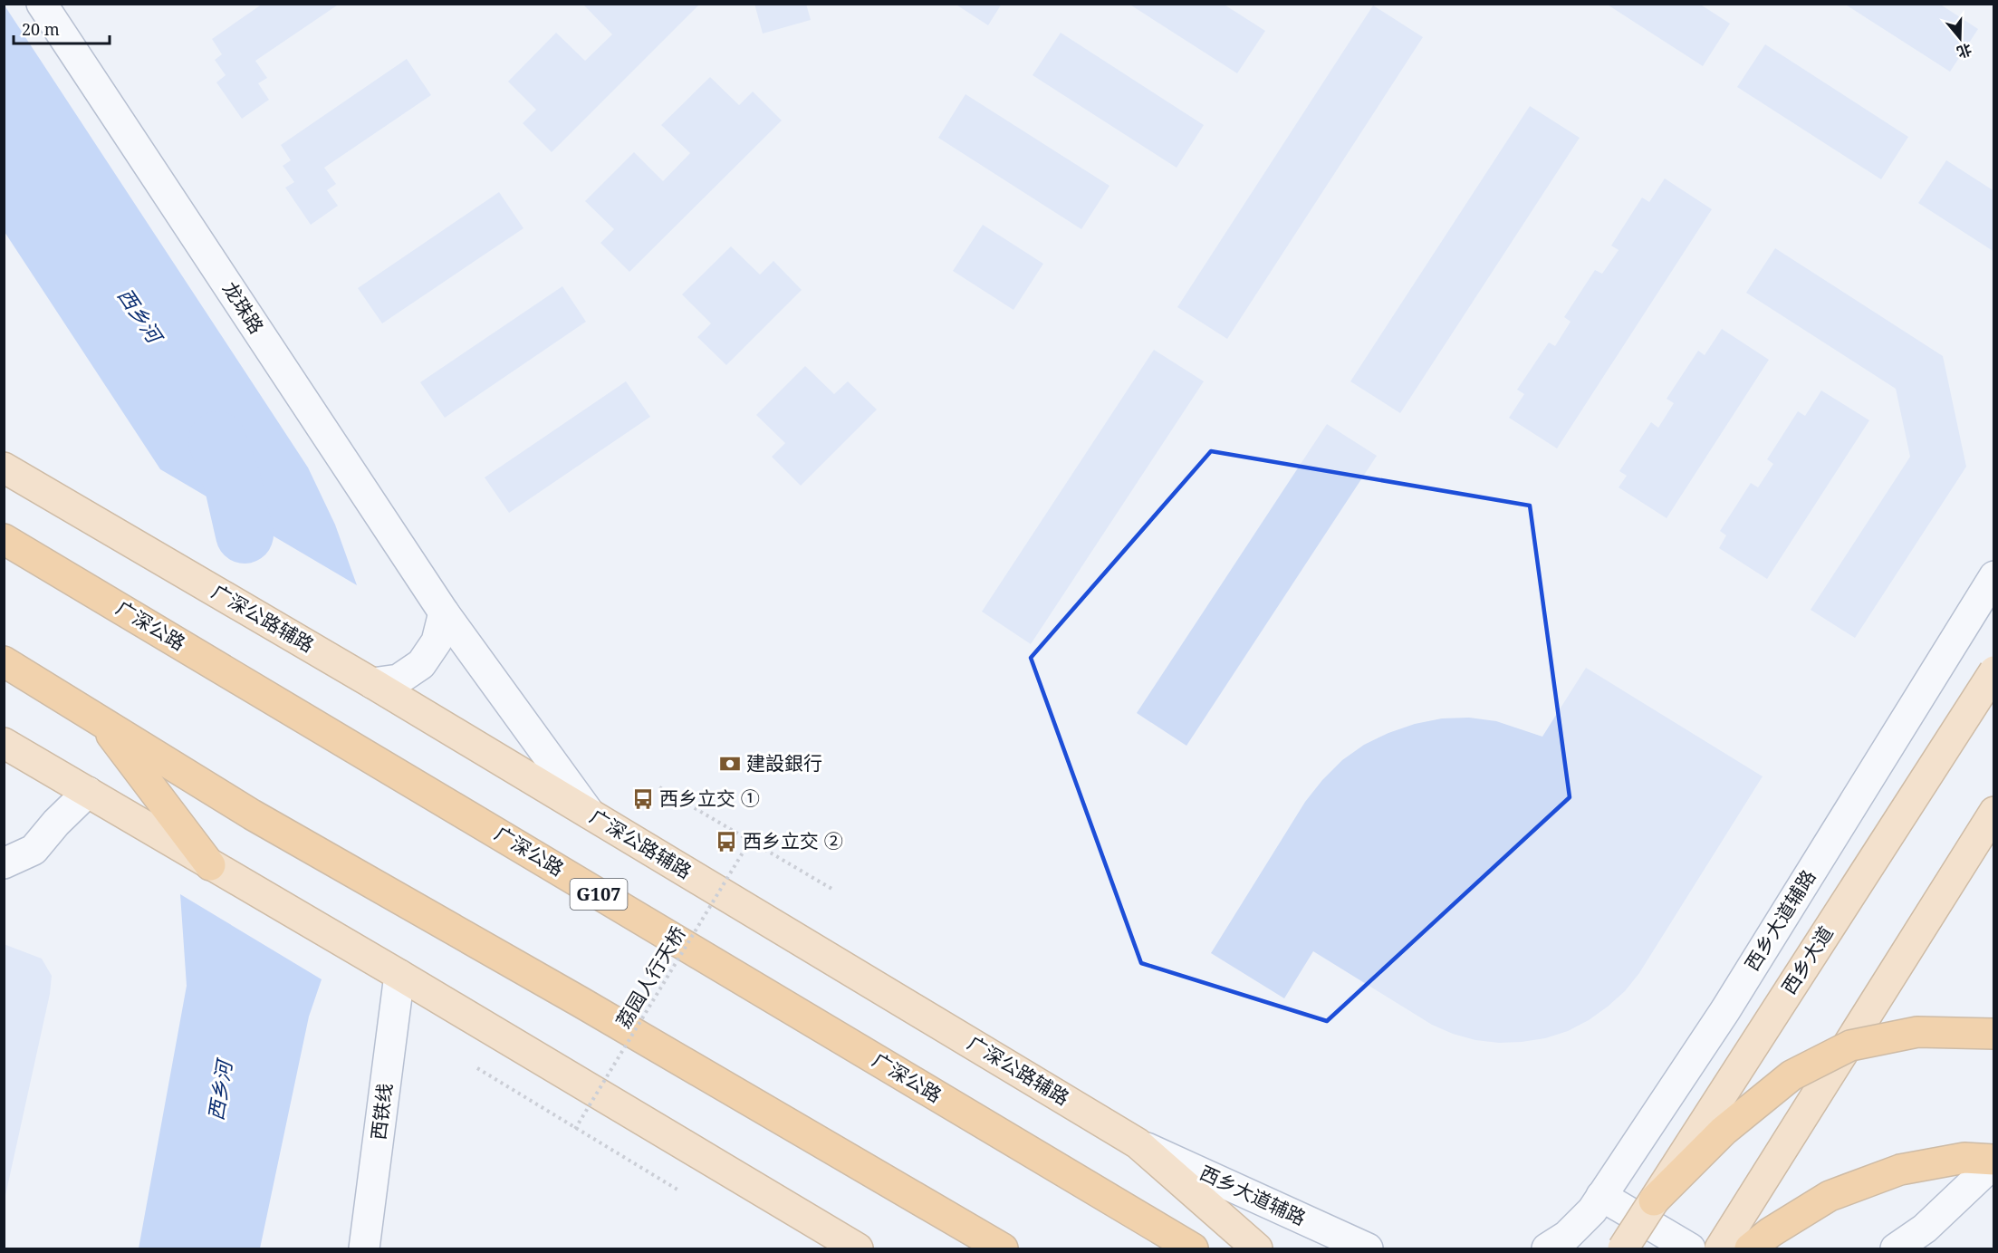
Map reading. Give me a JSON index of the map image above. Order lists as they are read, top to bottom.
{
  "streets": {
    "highway": ["广深公路", "G107"],
    "main road": ["广深公路辅路", "西乡大道"],
    "street": ["龙珠路", "西乡大道辅路", "西铁线"],
    "path": ["荔园人行天桥"]
  },
  "crossings": [
    ["龙珠路", "广深公路辅路"],
    ["广深公路辅路", "西乡大道辅路"]
  ],
  "water": ["西乡河"],
  "places": {
    "bank": ["建設銀行"],
    "bus stop": ["西乡立交 ①", "西乡立交 ②"]
  },
  "scale_bar": "20 m",
  "north": "bottom"
}
